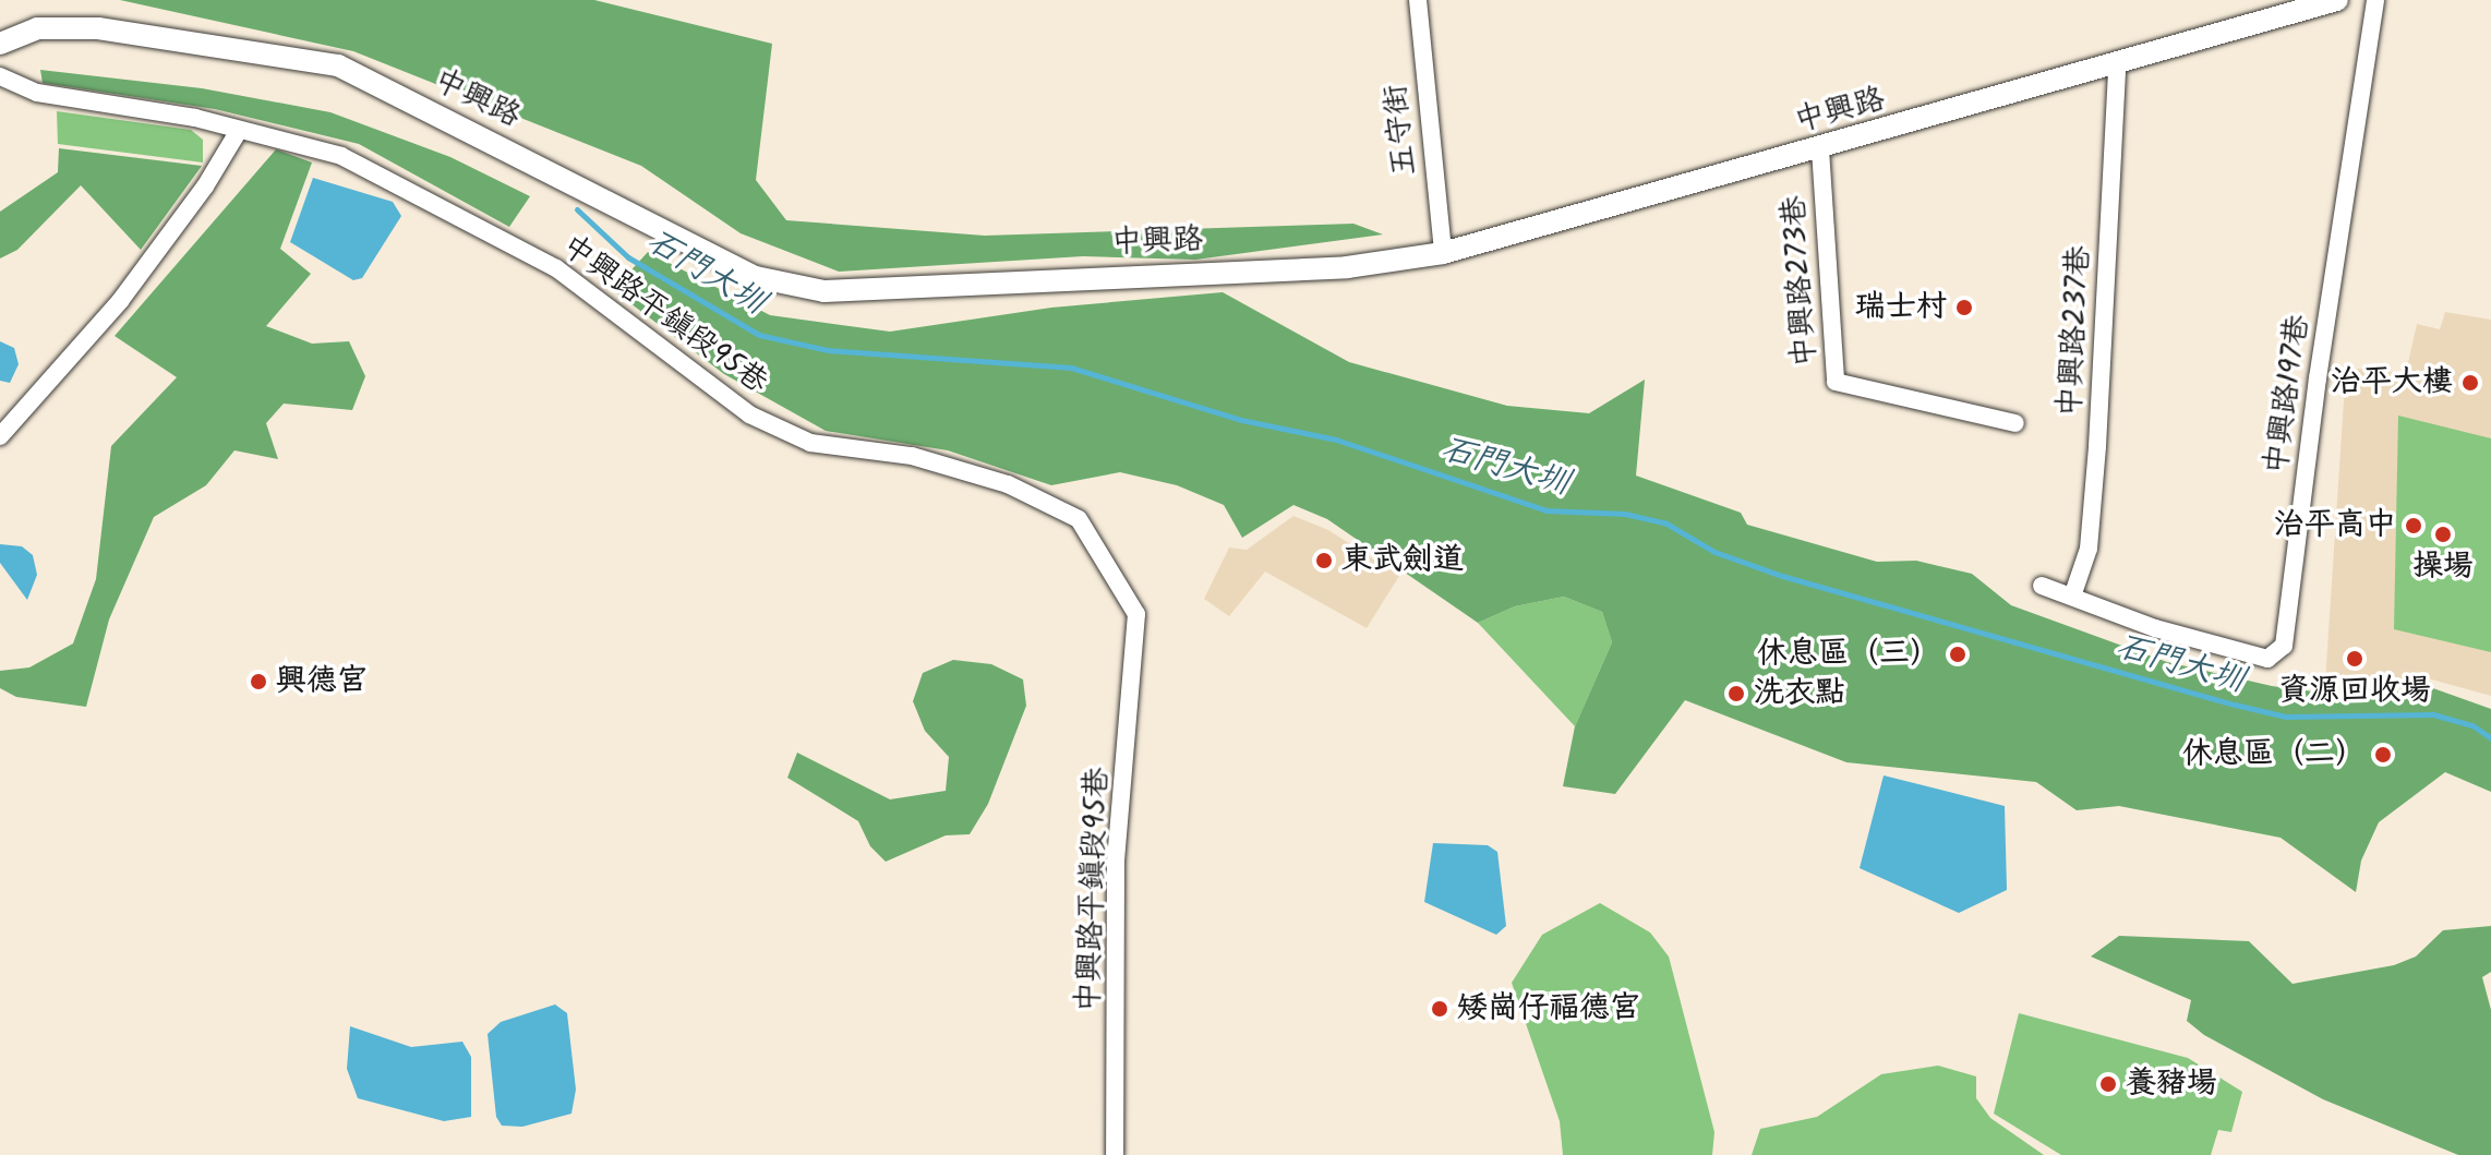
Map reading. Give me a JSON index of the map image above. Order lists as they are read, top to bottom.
{
  "streets": {
    "street": [
      "中興路",
      "五守街",
      "中興路273巷",
      "中興路平鎮段95巷",
      "中興路237巷",
      "中興路197巷"
    ]
  },
  "crossings": [
    ["中興路", "五守街"],
    ["中興路", "中興路273巷"],
    ["中興路", "中興路237巷"],
    ["中興路237巷", "中興路197巷"]
  ],
  "water": ["石門大圳"],
  "places": [
    "瑞士村",
    "治平大樓",
    "治平高中",
    "操場",
    "東武劍道",
    "休息區（三）",
    "資源回收場",
    "興德宮",
    "洗衣點",
    "休息區（二）",
    "矮崗仔福德宮",
    "養豬場"
  ]
}
